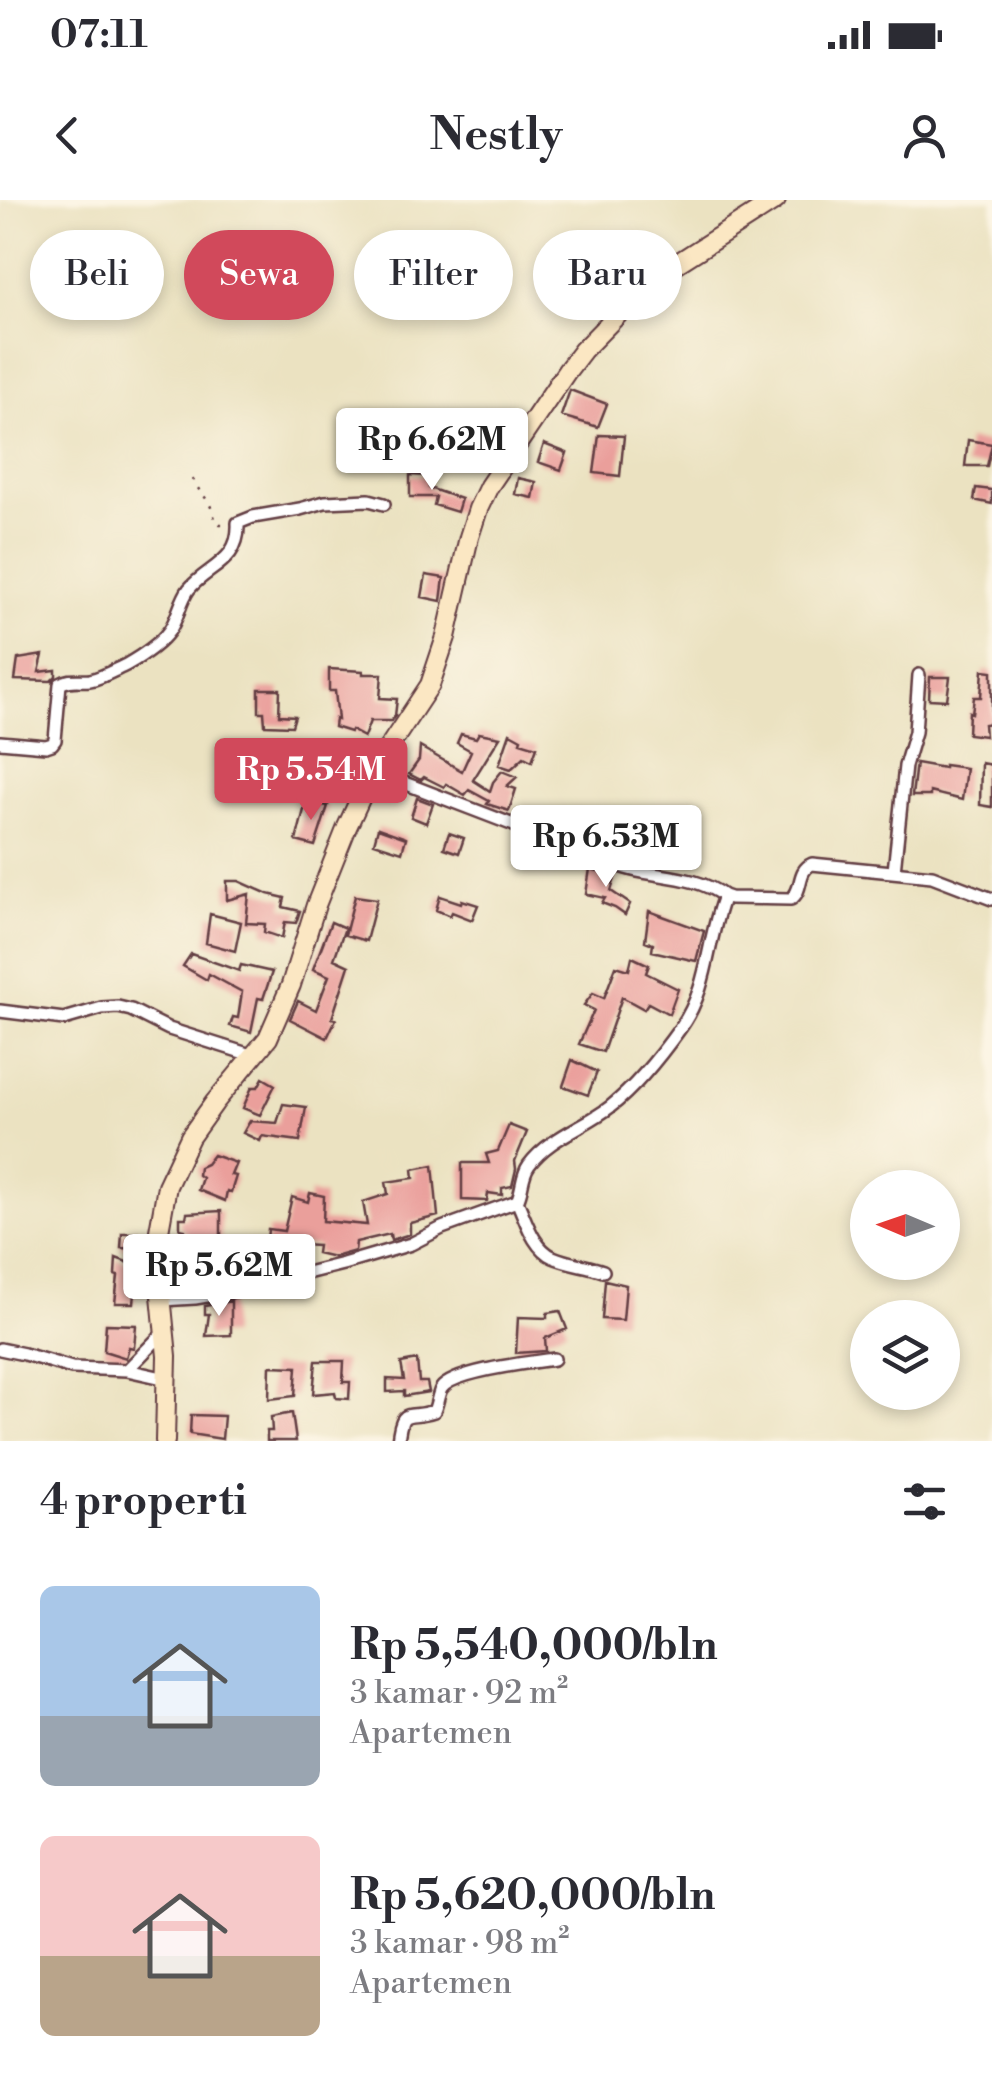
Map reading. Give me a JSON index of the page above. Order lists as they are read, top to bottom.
{
  "north": "left",
  "page": {
    "status": "07:11",
    "header": "Nestly",
    "chip": [
      "Beli",
      "Sewa",
      "Filter",
      "Baru"
    ],
    "price": [
      "Rp 6.62M",
      "Rp 5.54M",
      "Rp 6.53M",
      "Rp 5.62M"
    ],
    "heading": "4 properti",
    "list": [
      {
        "name": "Rp 5,540,000/bln",
        "note": "3 kamar · 92 m² · Apartemen"
      },
      {
        "name": "Rp 5,620,000/bln",
        "note": "3 kamar · 98 m² · Apartemen"
      }
    ]
  }
}
